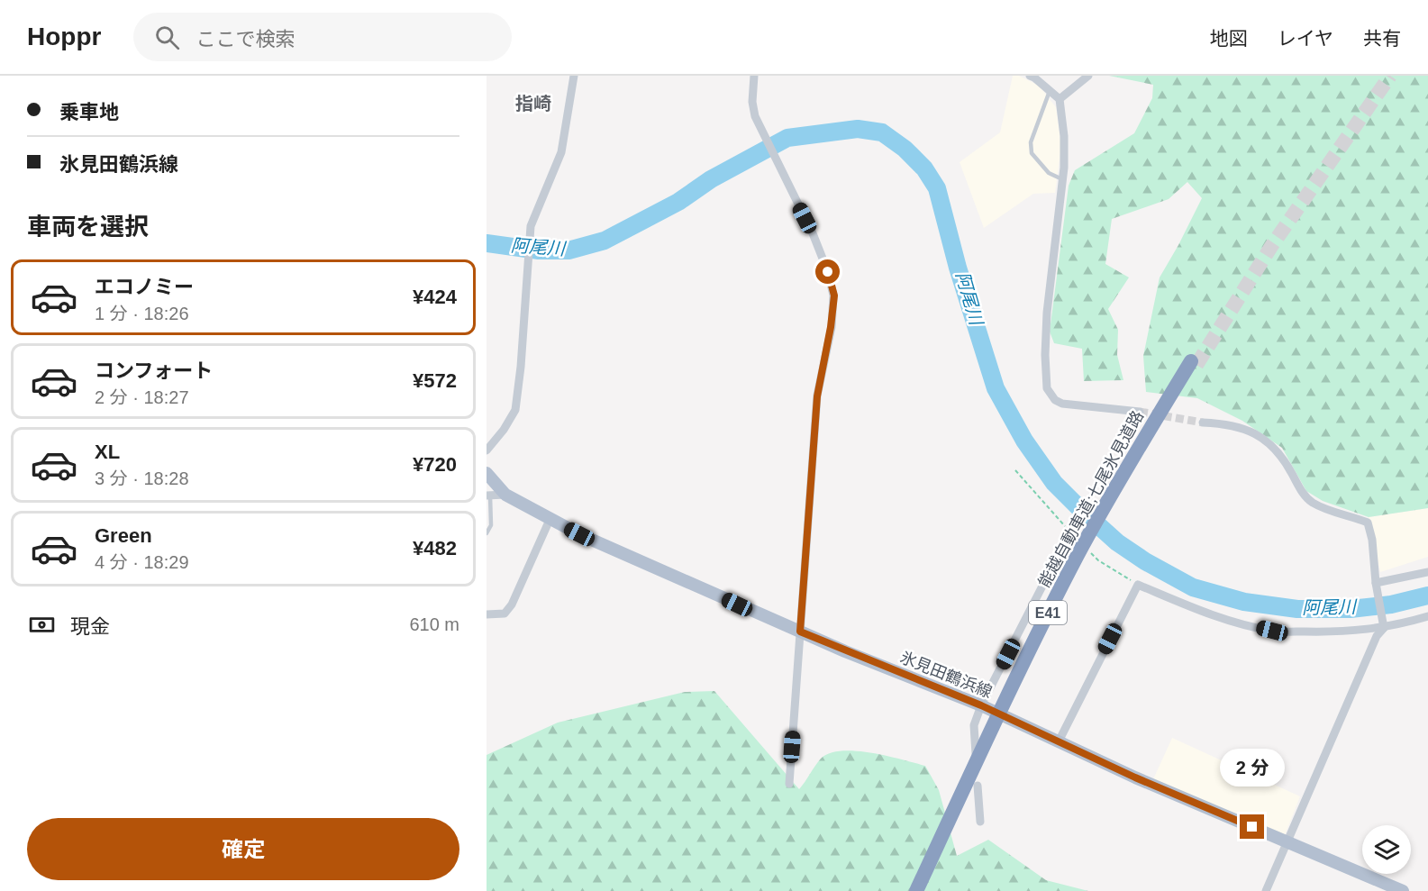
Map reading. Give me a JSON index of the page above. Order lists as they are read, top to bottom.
{
  "streets": {
    "highway": ["能越自動車道;七尾氷見道路", "E41"],
    "main road": ["氷見田鶴浜線"]
  },
  "districts": ["指崎"],
  "water": ["阿尾川"],
  "page": {
    "header": "Hoppr",
    "search": "ここで検索",
    "nav": ["地図", "レイヤ", "共有"],
    "banner": ["乗車地", "氷見田鶴浜線"],
    "heading": "車両を選択",
    "list": [
      {
        "name": "エコノミー",
        "note": "1 分 · 18:26",
        "value": "¥424"
      },
      {
        "name": "コンフォート",
        "note": "2 分 · 18:27",
        "value": "¥572"
      },
      {
        "name": "XL",
        "note": "3 分 · 18:28",
        "value": "¥720"
      },
      {
        "name": "Green",
        "note": "4 分 · 18:29",
        "value": "¥482"
      }
    ],
    "pay": ["現金", "610 m"],
    "bubble": "2 分",
    "buttons": "確定"
  }
}
